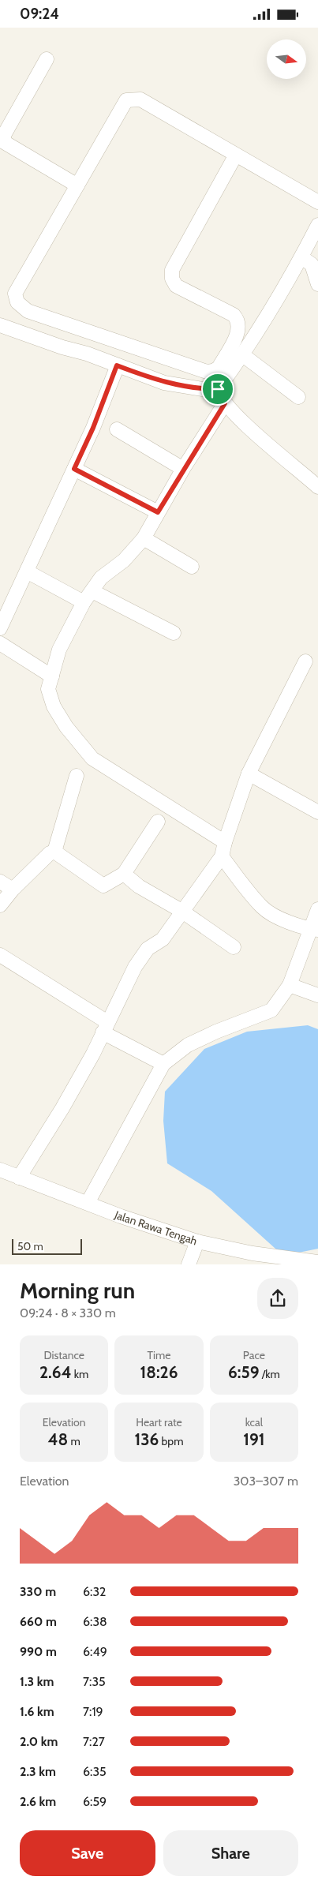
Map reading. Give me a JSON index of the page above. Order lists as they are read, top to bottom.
{
  "streets": {
    "street": ["Jalan Rawa Tengah"]
  },
  "scale_bar": "50 m",
  "north": "right",
  "page": {
    "status": "09:24",
    "scale": "50 m",
    "heading": ["Morning run", "09:24 · 8 × 330 m"],
    "stats": [
      ["Distance", "2.64 km"],
      ["Time", "18:26"],
      ["Pace", "6:59 /km"],
      ["Elevation", "48 m"],
      ["Heart rate", "136 bpm"],
      ["kcal", "191"]
    ],
    "chart": ["Elevation", "303–307 m"],
    "list": [
      {
        "name": "330 m",
        "note": "6:32"
      },
      {
        "name": "660 m",
        "note": "6:38"
      },
      {
        "name": "990 m",
        "note": "6:49"
      },
      {
        "name": "1.3 km",
        "note": "7:35"
      },
      {
        "name": "1.6 km",
        "note": "7:19"
      },
      {
        "name": "2.0 km",
        "note": "7:27"
      },
      {
        "name": "2.3 km",
        "note": "6:35"
      },
      {
        "name": "2.6 km",
        "note": "6:59"
      }
    ],
    "buttons": ["Save", "Share"]
  }
}
